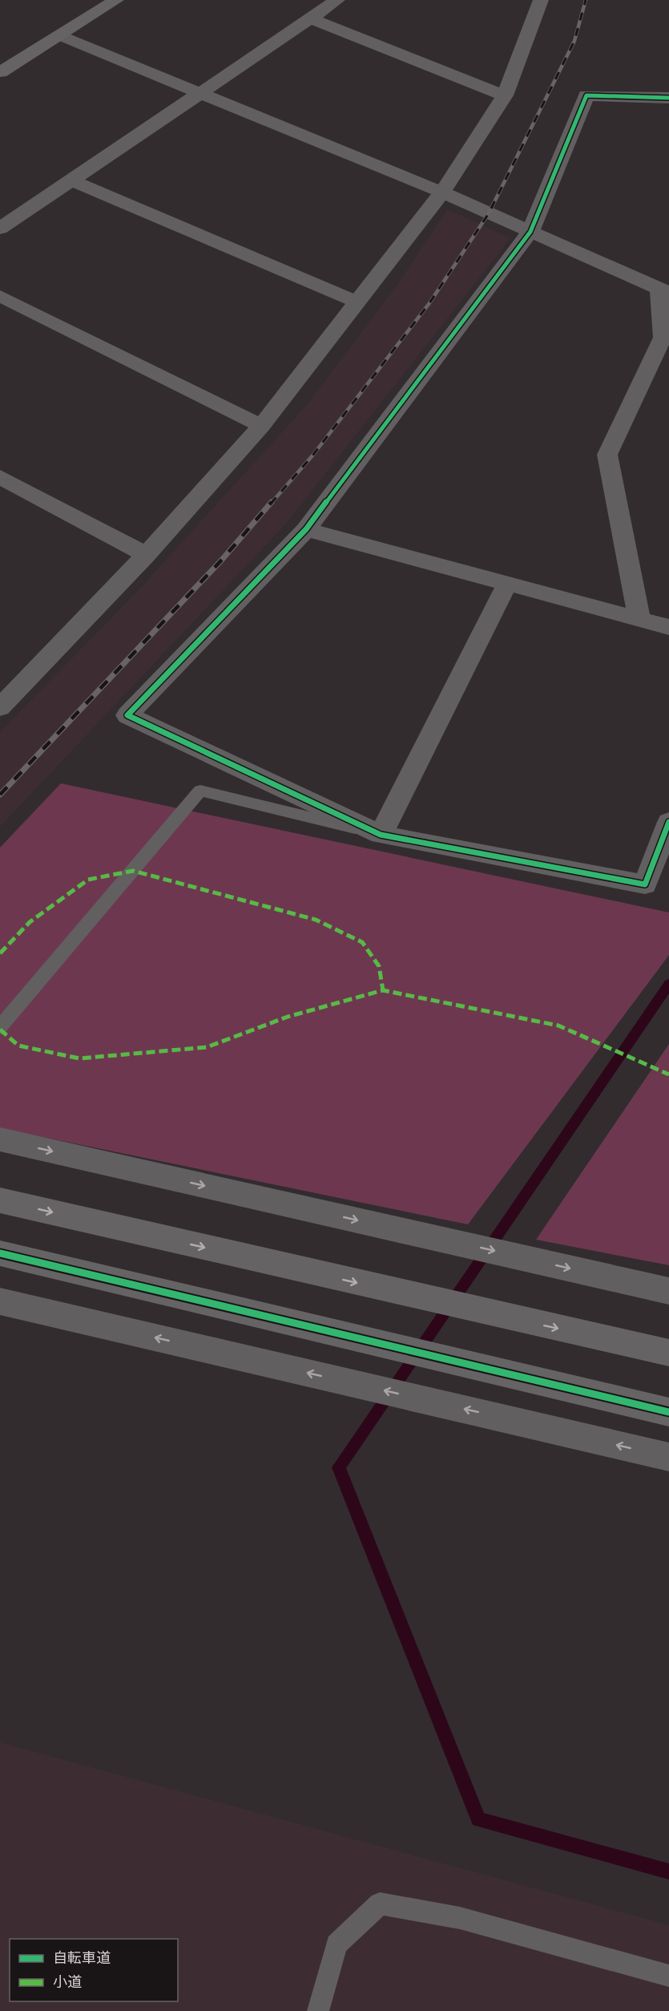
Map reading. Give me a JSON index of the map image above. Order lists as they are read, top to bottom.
{
  "legend": ["自転車道", "小道"]
}
